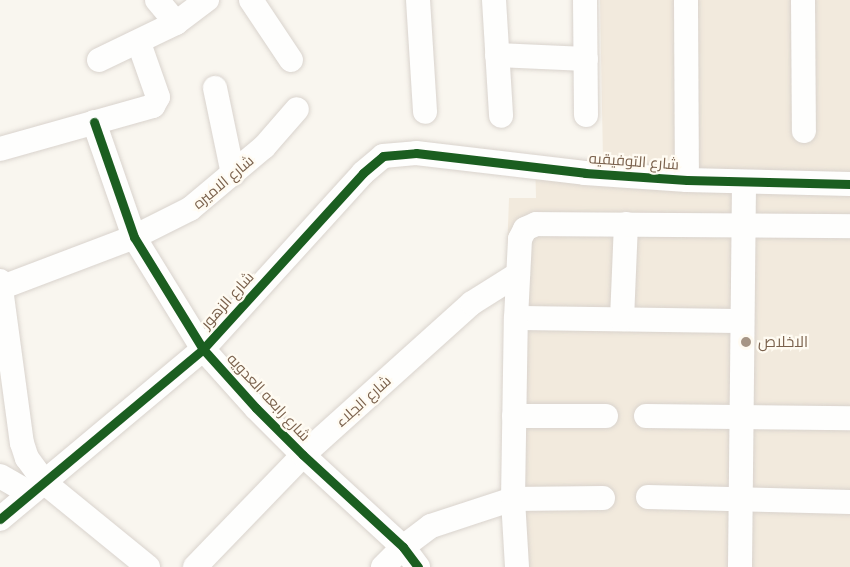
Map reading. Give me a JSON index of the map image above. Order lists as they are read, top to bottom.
{
  "streets": {
    "street": [
      "شارع التوفيقيه",
      "شارع الاميره",
      "شارع الزهور",
      "شارع رابعه العدويه",
      "شارع الجلاء"
    ]
  },
  "crossings": [
    ["شارع التوفيقيه", "شارع الزهور"],
    ["شارع الاميره", "شارع رابعه العدويه"],
    ["شارع الزهور", "شارع رابعه العدويه"],
    ["شارع رابعه العدويه", "شارع الجلاء"]
  ],
  "places": ["الاخلاص"]
}
